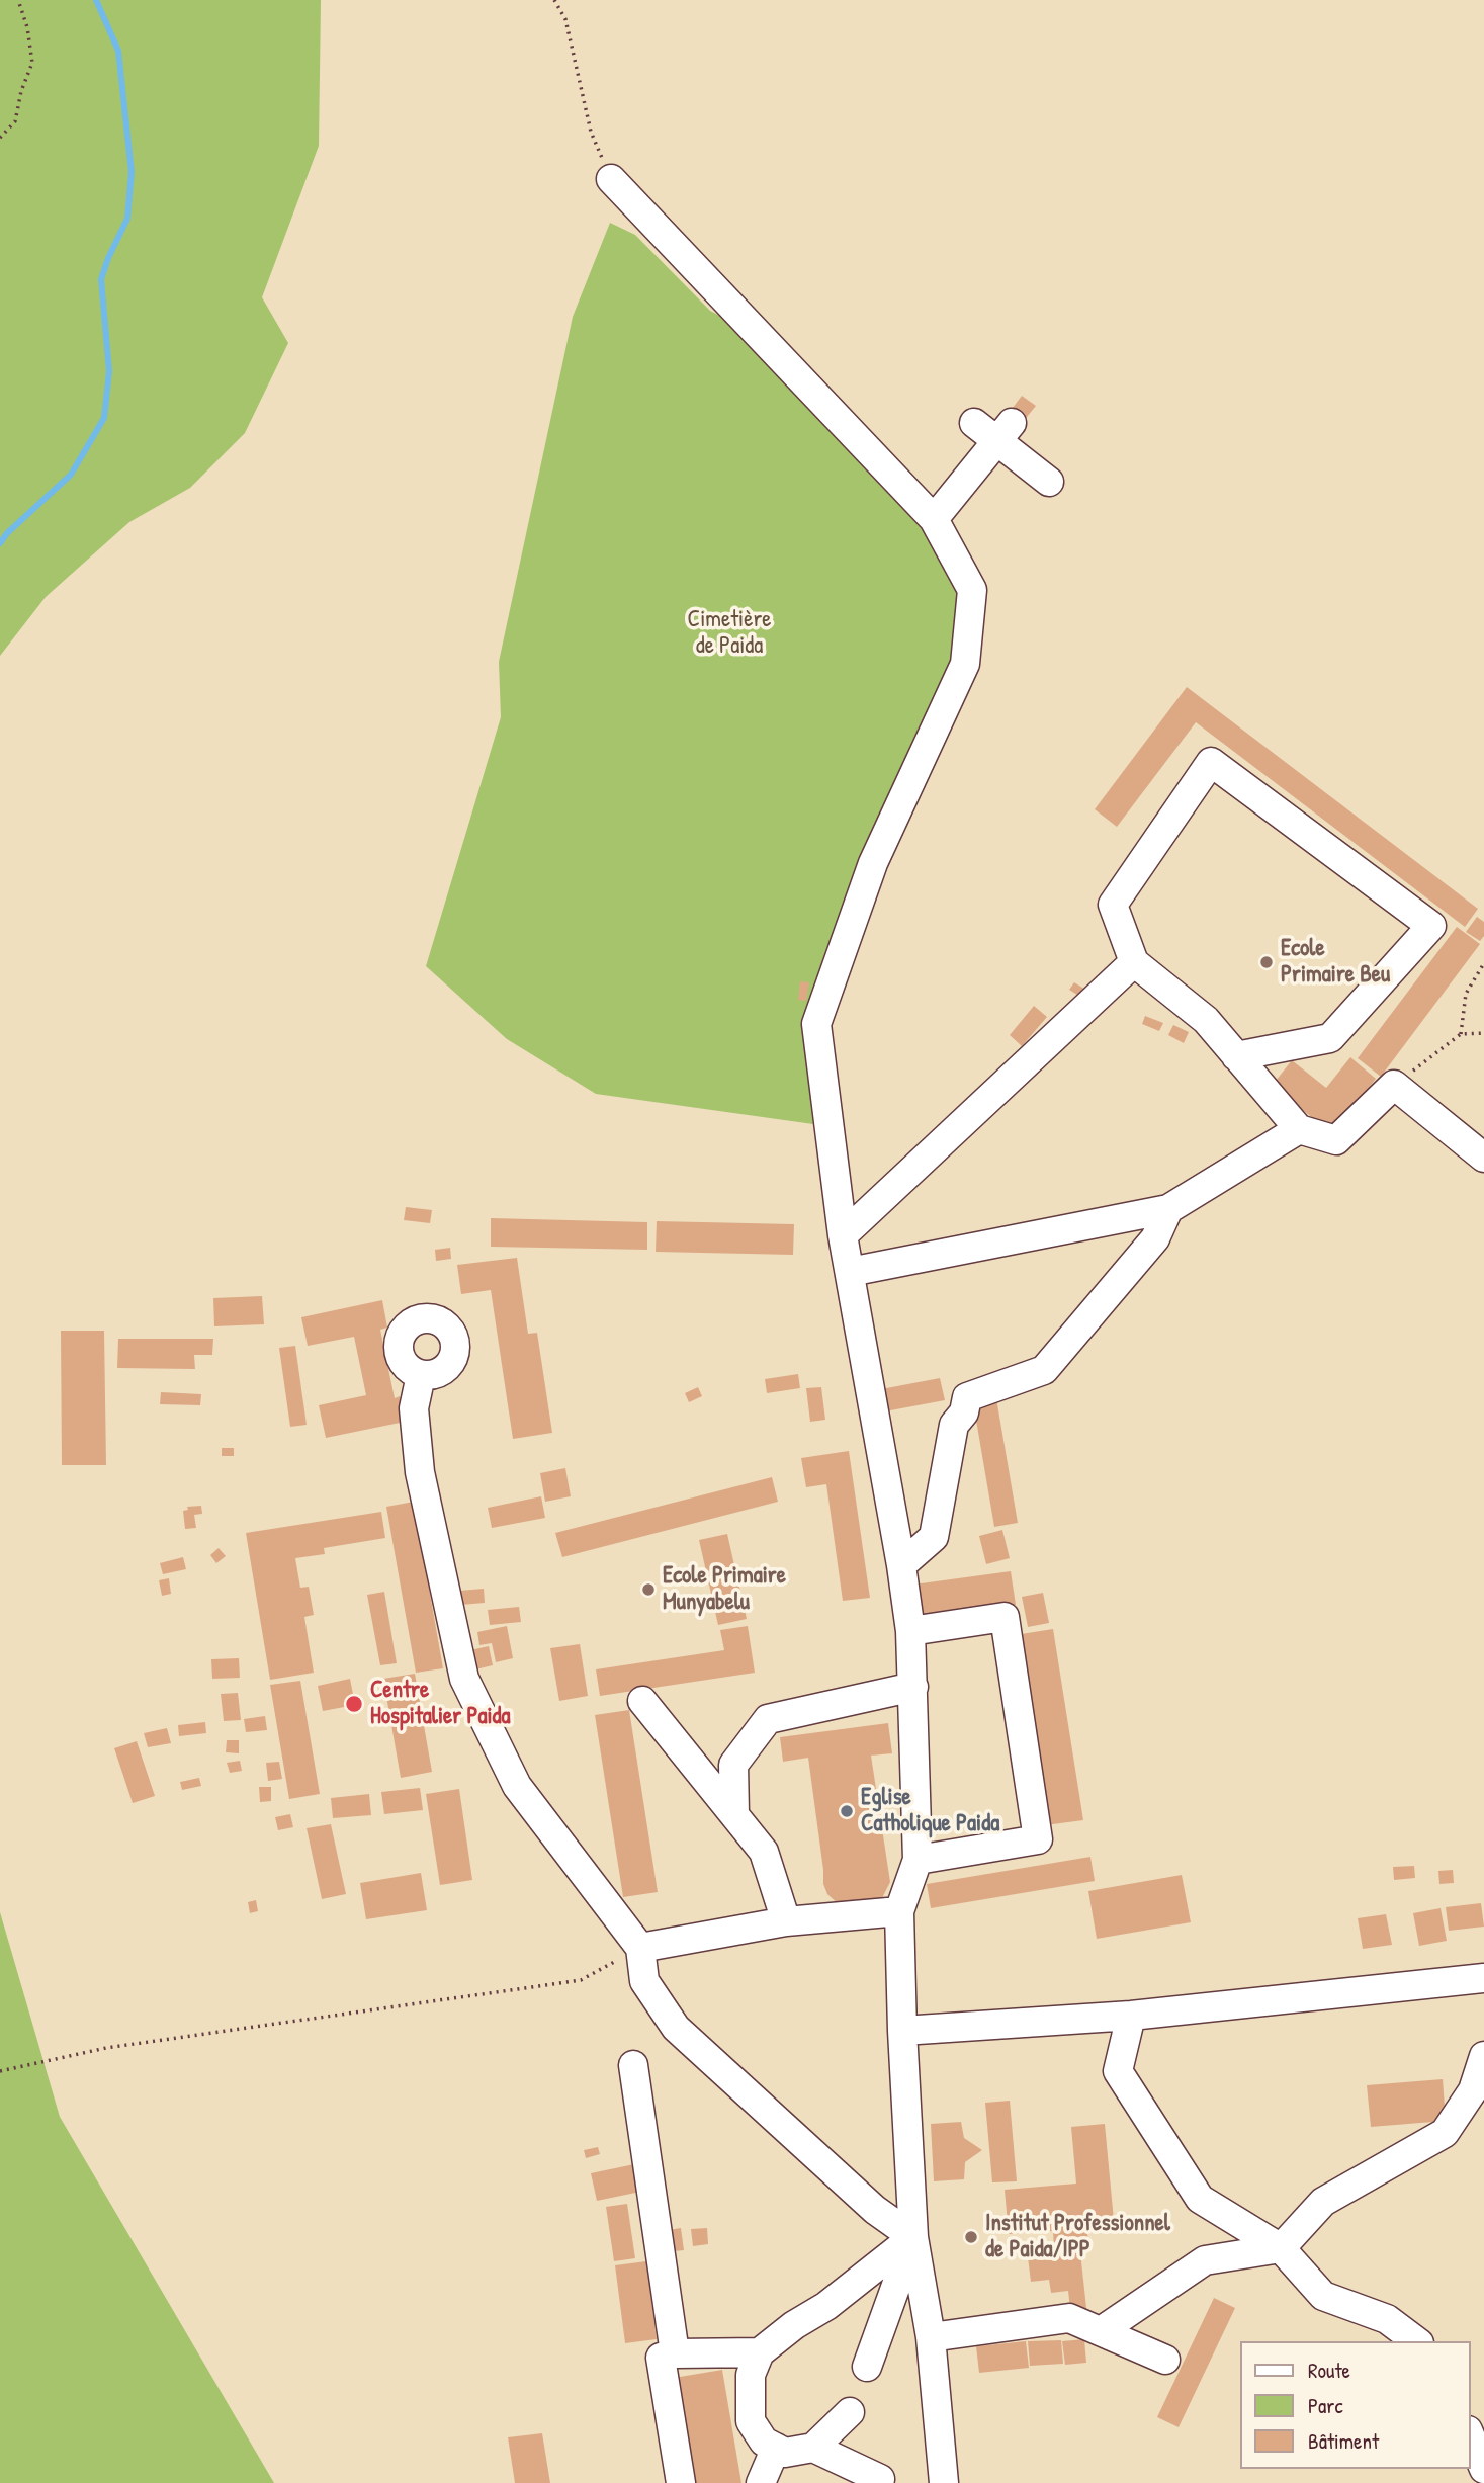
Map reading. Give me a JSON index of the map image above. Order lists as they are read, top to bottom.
{
  "parks": ["Cimetière de Paida"],
  "places": [
    "Ecole Primaire Beu",
    "Ecole Primaire Munyabelu",
    "Centre Hospitalier Paida",
    "Eglise Catholique Paida",
    "Institut Professionnel de Paida/IPP"
  ],
  "legend": ["Route", "Parc", "Bâtiment"]
}
